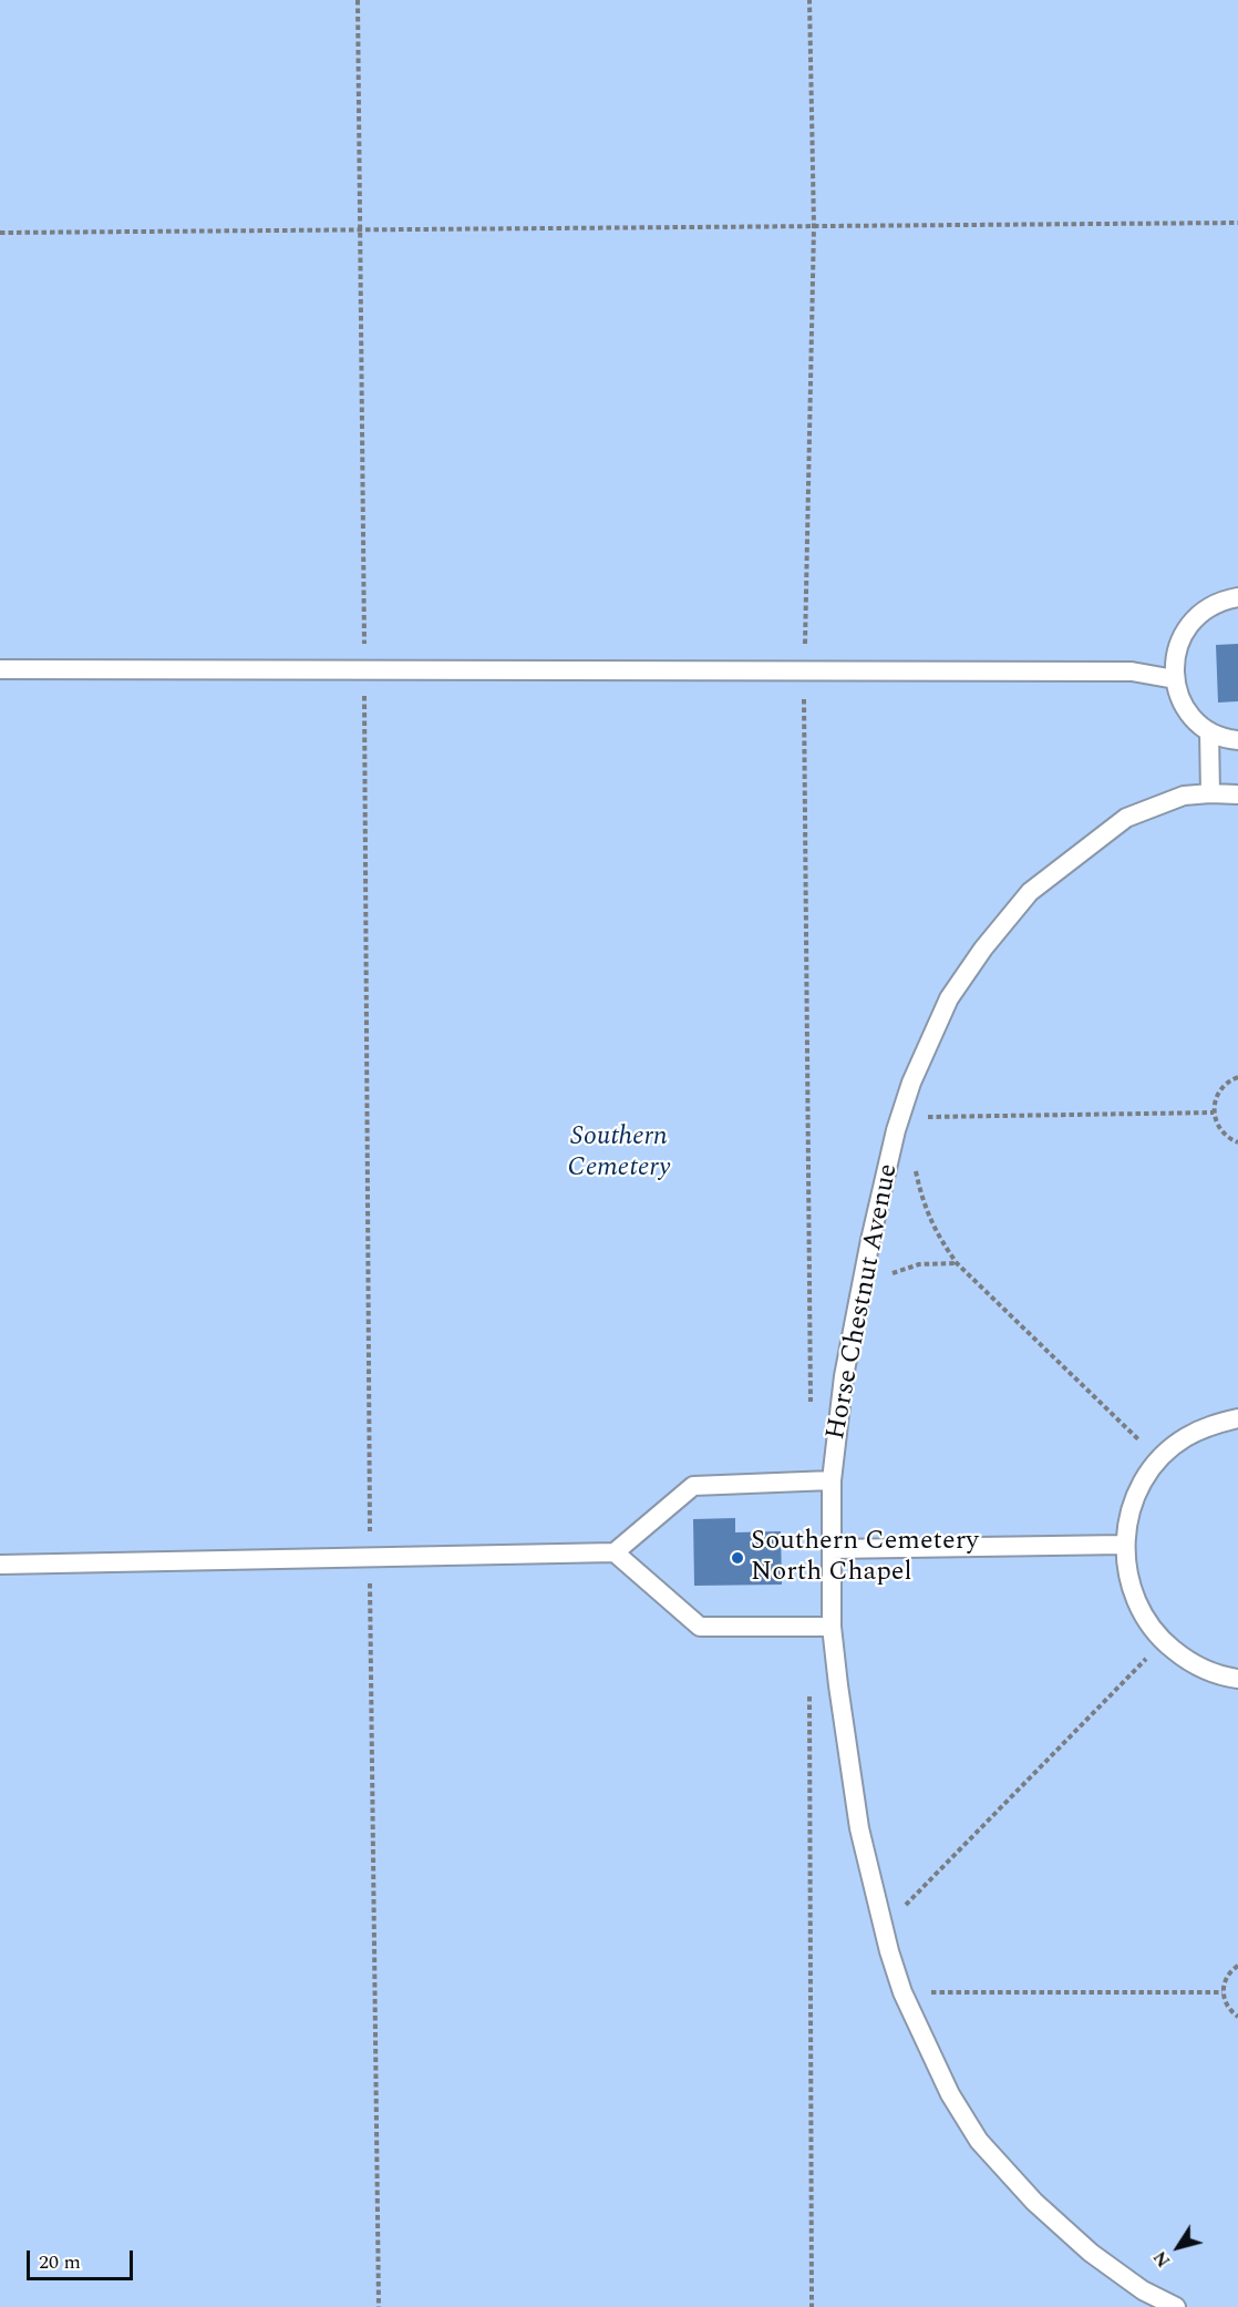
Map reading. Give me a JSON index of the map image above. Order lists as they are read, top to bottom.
{
  "streets": {
    "lane": ["Horse Chestnut Avenue"]
  },
  "parks": ["Southern Cemetery"],
  "places": ["Southern Cemetery North Chapel"],
  "scale_bar": "20 m",
  "north": "bottom left"
}
